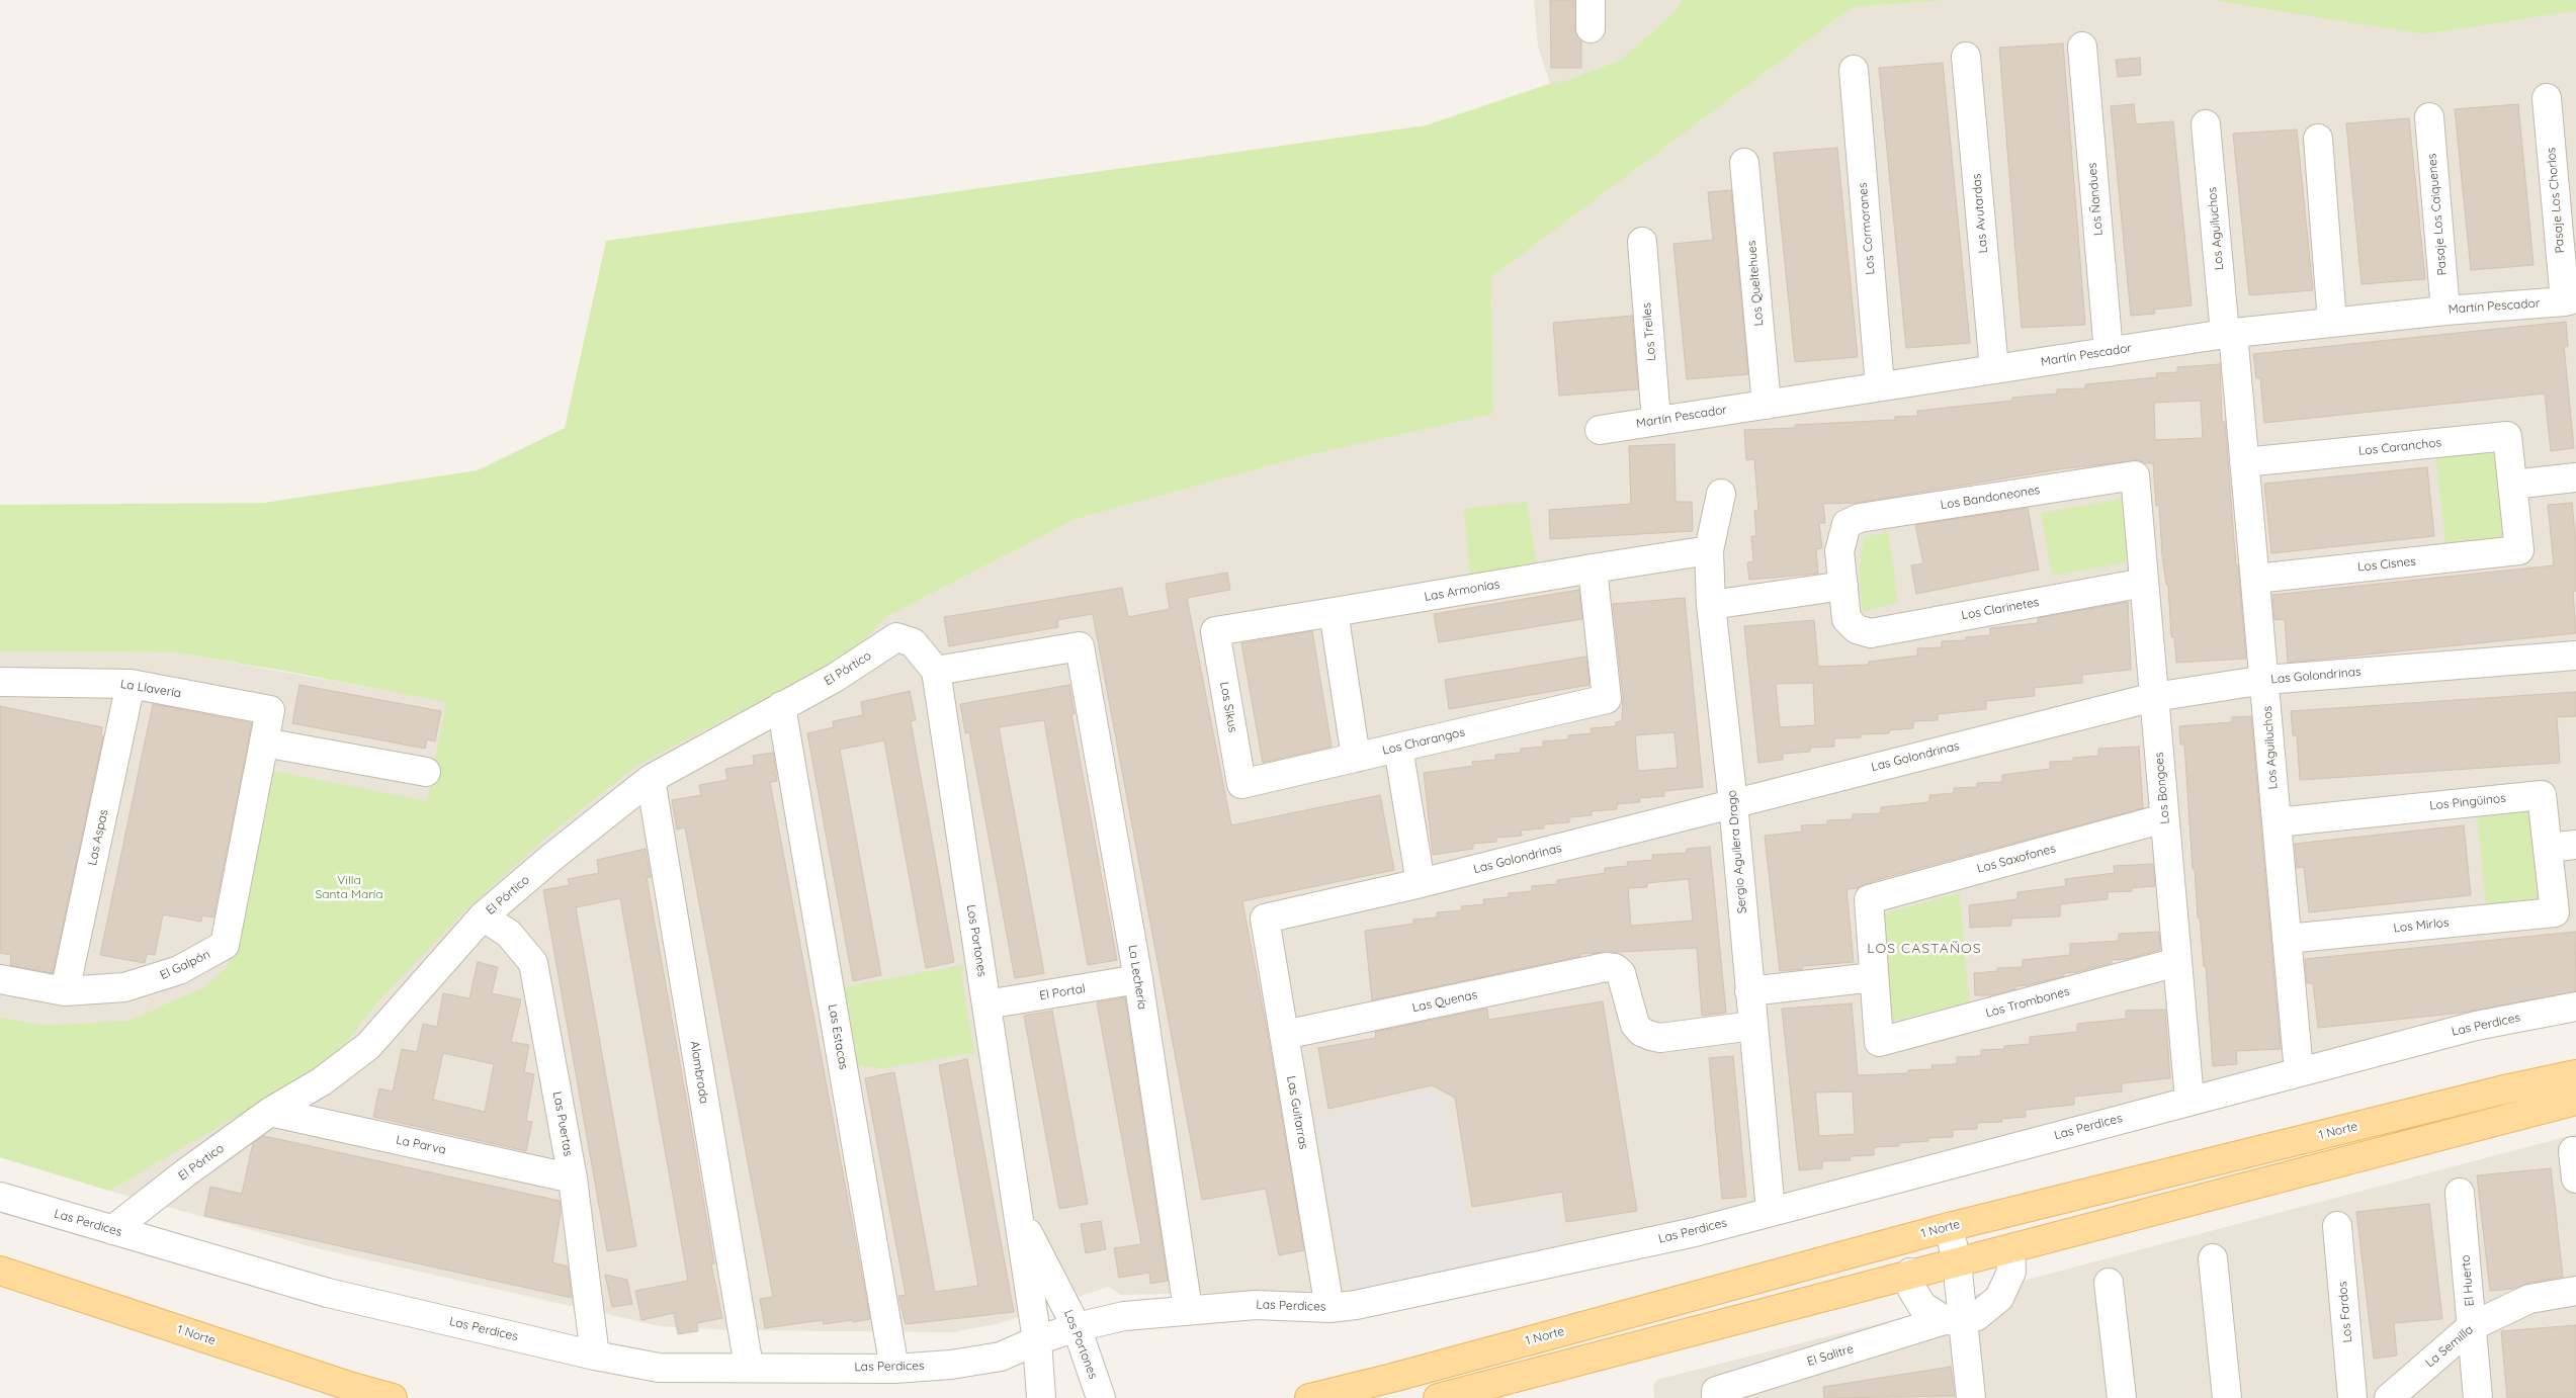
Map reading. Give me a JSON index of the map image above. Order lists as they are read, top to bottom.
{
  "streets": {
    "main road": ["1 Norte"],
    "street": [
      "Los Ñandues",
      "Pasaje Los Chorlos",
      "Las Avutardas",
      "Pasaje Los Caiquenes",
      "Los Cormoranes",
      "Los Aguiluchos",
      "Los Queltehues",
      "Martín Pescador",
      "Los Treiles",
      "Los Caranchos",
      "Los Bandoneones",
      "Los Cisnes",
      "Las Armonías",
      "Los Clarinetes",
      "El Pórtico",
      "Las Golondrinas",
      "La Llavería",
      "Los Sikus",
      "Los Charangos",
      "Los Bongoes",
      "Los Pingüinos",
      "Las Aspas",
      "Sergio Aguilera Drago",
      "Los Saxofones",
      "Los Mirlos",
      "Los Portones",
      "El Galpón",
      "La Lechería",
      "El Portal",
      "Las Quenas",
      "Los Trombones",
      "Las Perdices",
      "Las Estacas",
      "Alambrada",
      "Las Guitarras",
      "Las Puertas",
      "La Parva",
      "El Huerto",
      "Los Fardos",
      "La Semilla",
      "El Salitre"
    ]
  },
  "crossings": [
    ["Los Ñandues", "Martín Pescador"],
    ["Pasaje Los Chorlos", "Martín Pescador"],
    ["Las Avutardas", "Martín Pescador"],
    ["Pasaje Los Caiquenes", "Martín Pescador"],
    ["Los Cormoranes", "Martín Pescador"],
    ["Los Aguiluchos", "Martín Pescador"],
    ["Los Aguiluchos", "Los Caranchos"],
    ["Los Aguiluchos", "Los Cisnes"],
    ["Los Aguiluchos", "Las Golondrinas"],
    ["Los Aguiluchos", "Los Pingüinos"],
    ["Los Aguiluchos", "Los Mirlos"],
    ["Los Aguiluchos", "Las Perdices"],
    ["Los Queltehues", "Martín Pescador"],
    ["Martín Pescador", "Los Treiles"],
    ["Los Caranchos", "Los Cisnes"],
    ["Los Bandoneones", "Los Clarinetes"],
    ["Los Bandoneones", "Los Bongoes"],
    ["Las Armonías", "Los Sikus"],
    ["Las Armonías", "Los Charangos"],
    ["Las Armonías", "Sergio Aguilera Drago"],
    ["Los Clarinetes", "Los Bongoes"],
    ["El Pórtico", "Los Portones"],
    ["El Pórtico", "La Lechería"],
    ["El Pórtico", "Las Perdices"],
    ["El Pórtico", "Las Estacas"],
    ["El Pórtico", "Alambrada"],
    ["El Pórtico", "Las Puertas"],
    ["El Pórtico", "La Parva"],
    ["Las Golondrinas", "Los Bongoes"],
    ["Las Golondrinas", "Sergio Aguilera Drago"],
    ["Las Golondrinas", "Las Guitarras"],
    ["La Llavería", "Las Aspas"],
    ["La Llavería", "El Galpón"],
    ["Los Sikus", "Los Charangos"],
    ["Los Bongoes", "Los Saxofones"],
    ["Los Bongoes", "Los Trombones"],
    ["Los Bongoes", "Las Perdices"],
    ["Los Pingüinos", "Los Mirlos"],
    ["Las Aspas", "El Galpón"],
    ["Sergio Aguilera Drago", "Las Quenas"],
    ["Sergio Aguilera Drago", "Las Perdices"],
    ["Los Saxofones", "Los Trombones"],
    ["Los Portones", "La Lechería"],
    ["Los Portones", "El Portal"],
    ["Los Portones", "Las Perdices"],
    ["La Lechería", "El Portal"],
    ["La Lechería", "Las Perdices"],
    ["Las Quenas", "Las Guitarras"],
    ["Las Perdices", "Las Estacas"],
    ["Las Perdices", "Alambrada"],
    ["Las Perdices", "Las Guitarras"],
    ["Las Perdices", "Las Puertas"],
    ["Las Puertas", "La Parva"],
    ["El Huerto", "La Semilla"]
  ],
  "districts": ["LOS CASTAÑOS"],
  "parks": ["Villa Santa María"]
}
